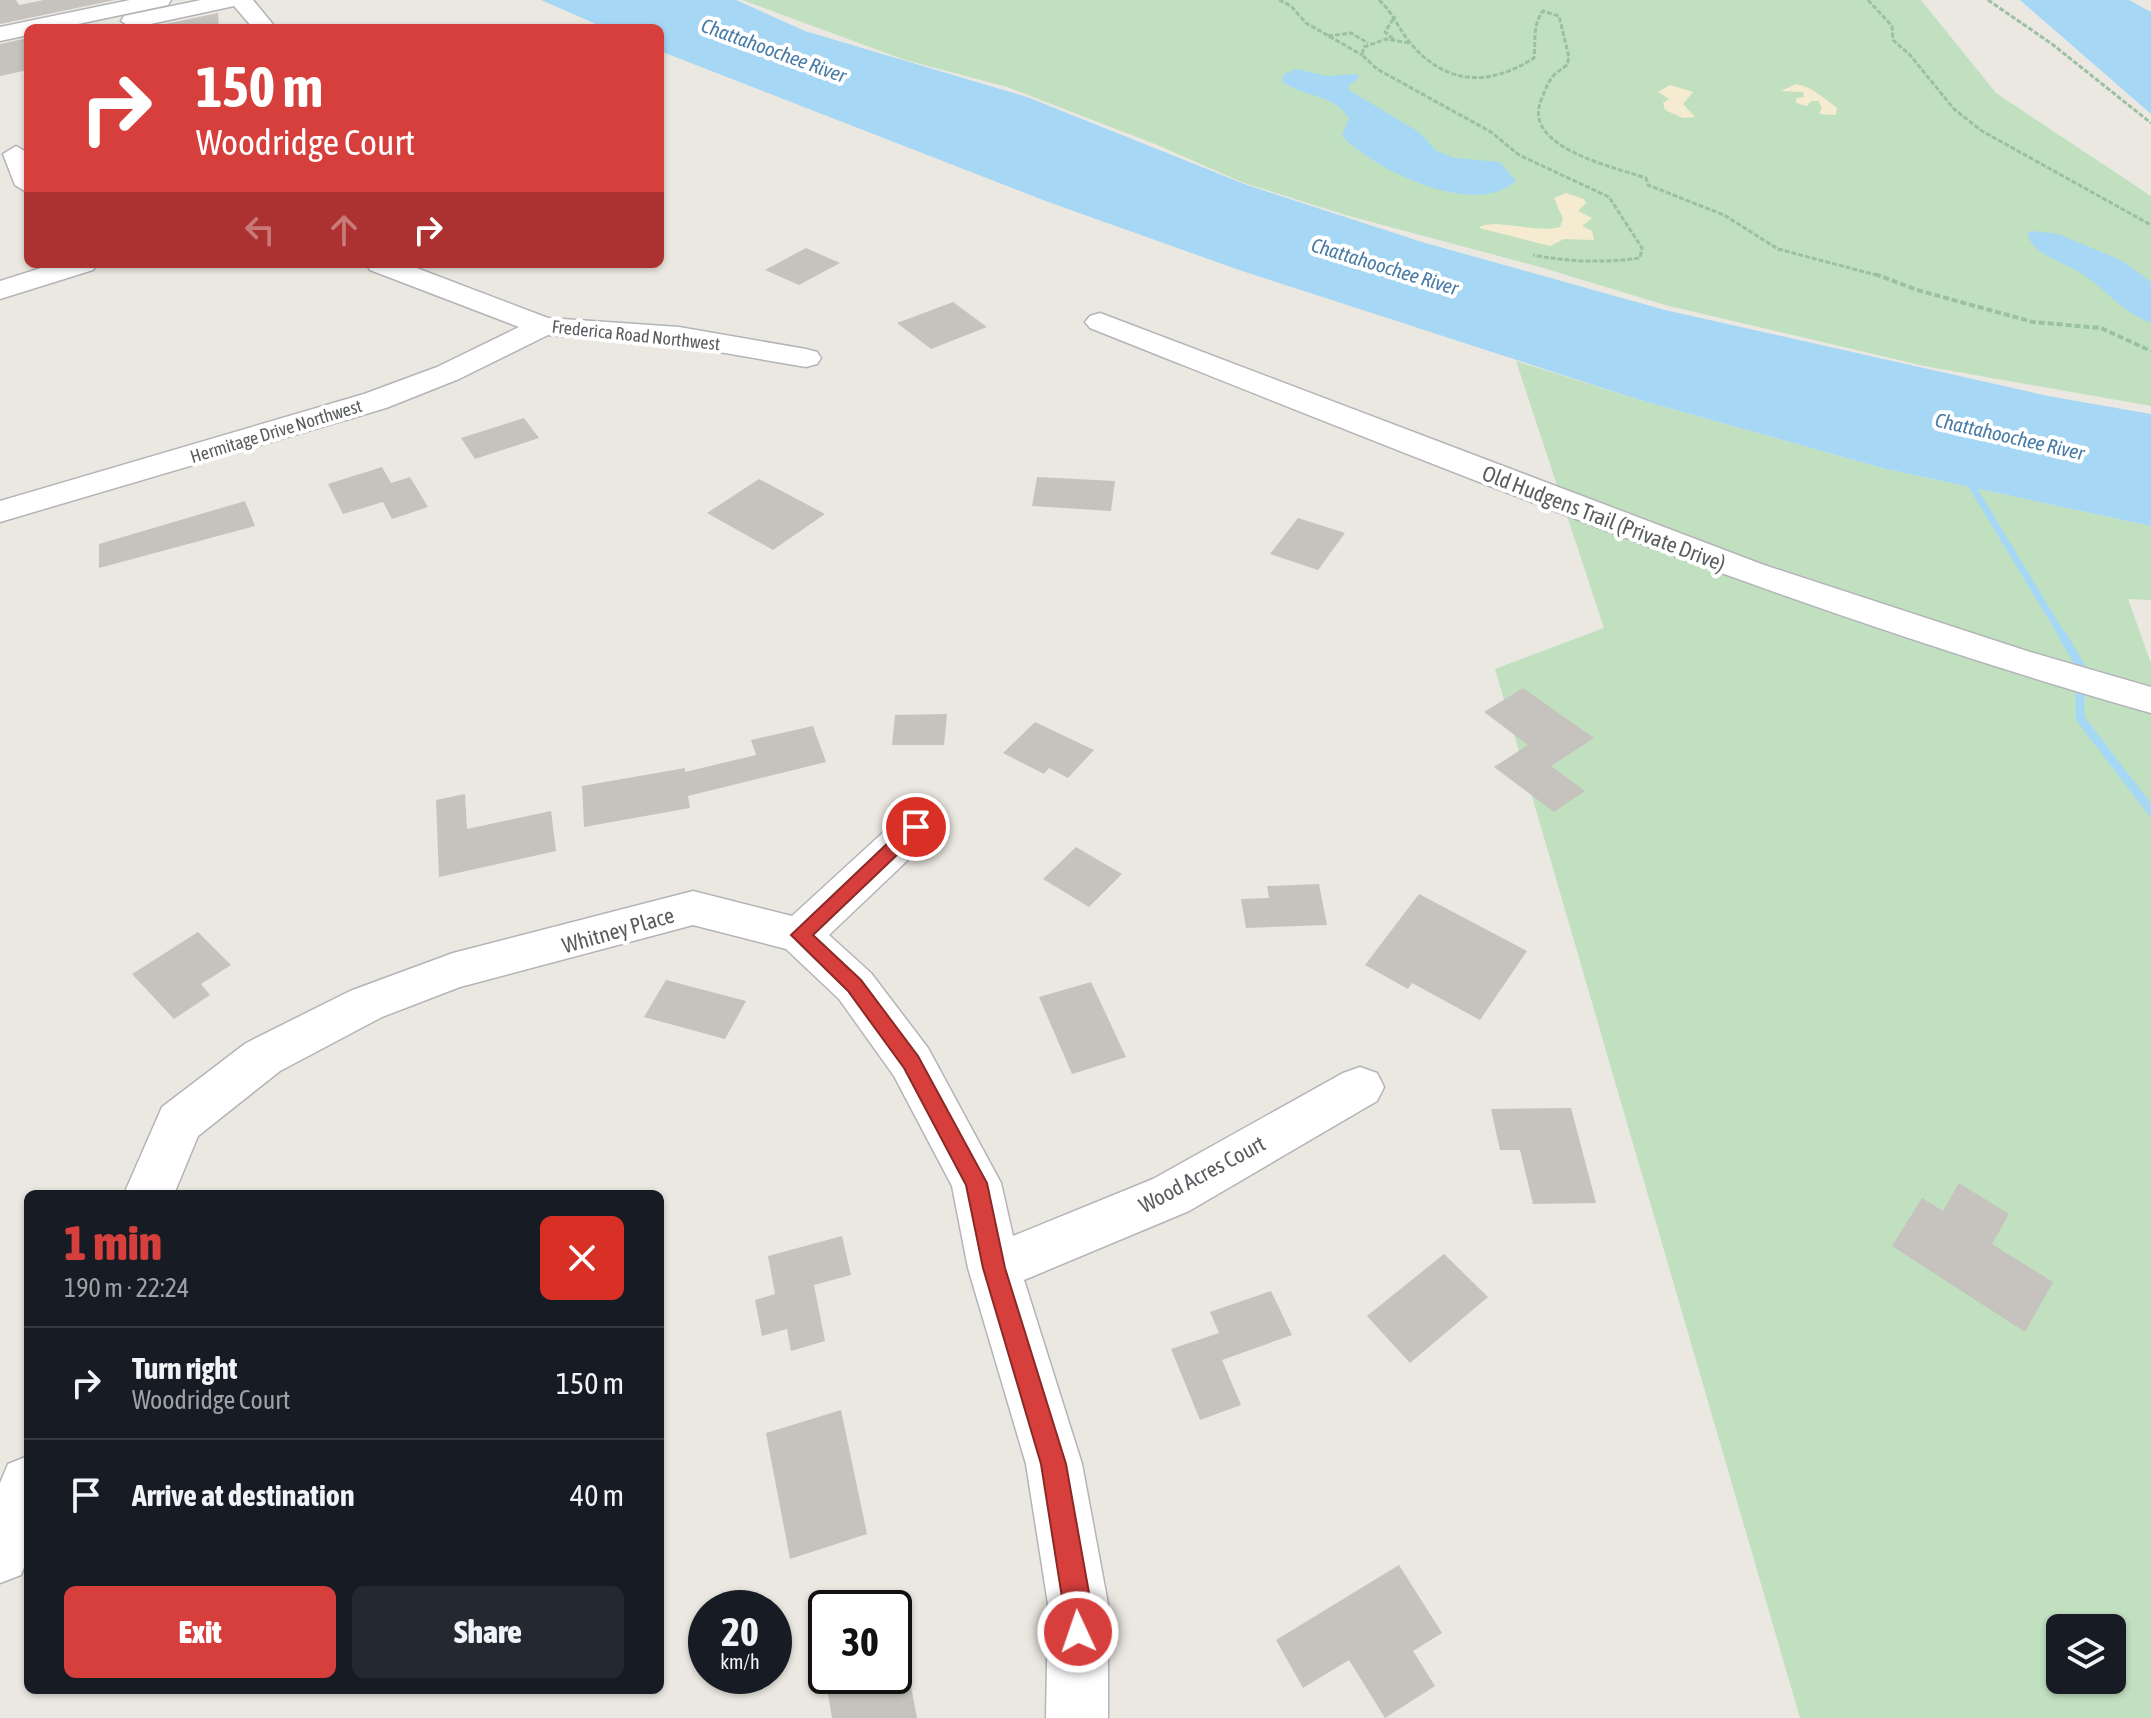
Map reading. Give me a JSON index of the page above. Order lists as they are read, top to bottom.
{
  "streets": {
    "street": [
      "Frederica Road Northwest",
      "Hermitage Drive Northwest",
      "Old Hudgens Trail (Private Drive)",
      "Whitney Place",
      "Wood Acres Court"
    ]
  },
  "crossings": [
    ["Frederica Road Northwest", "Hermitage Drive Northwest"],
    ["Whitney Place", "Wood Acres Court"]
  ],
  "water": ["Chattahoochee River"],
  "page": {
    "turn": ["150 m", "Woodridge Court"],
    "heading": ["1 min", "190 m · 22:24"],
    "list": [
      {
        "name": "Turn right",
        "note": "Woodridge Court",
        "value": "150 m"
      },
      {
        "name": "Arrive at destination",
        "value": "40 m"
      }
    ],
    "buttons": ["Exit", "Share"],
    "speed": "20 km/h",
    "limit": "30"
  }
}
